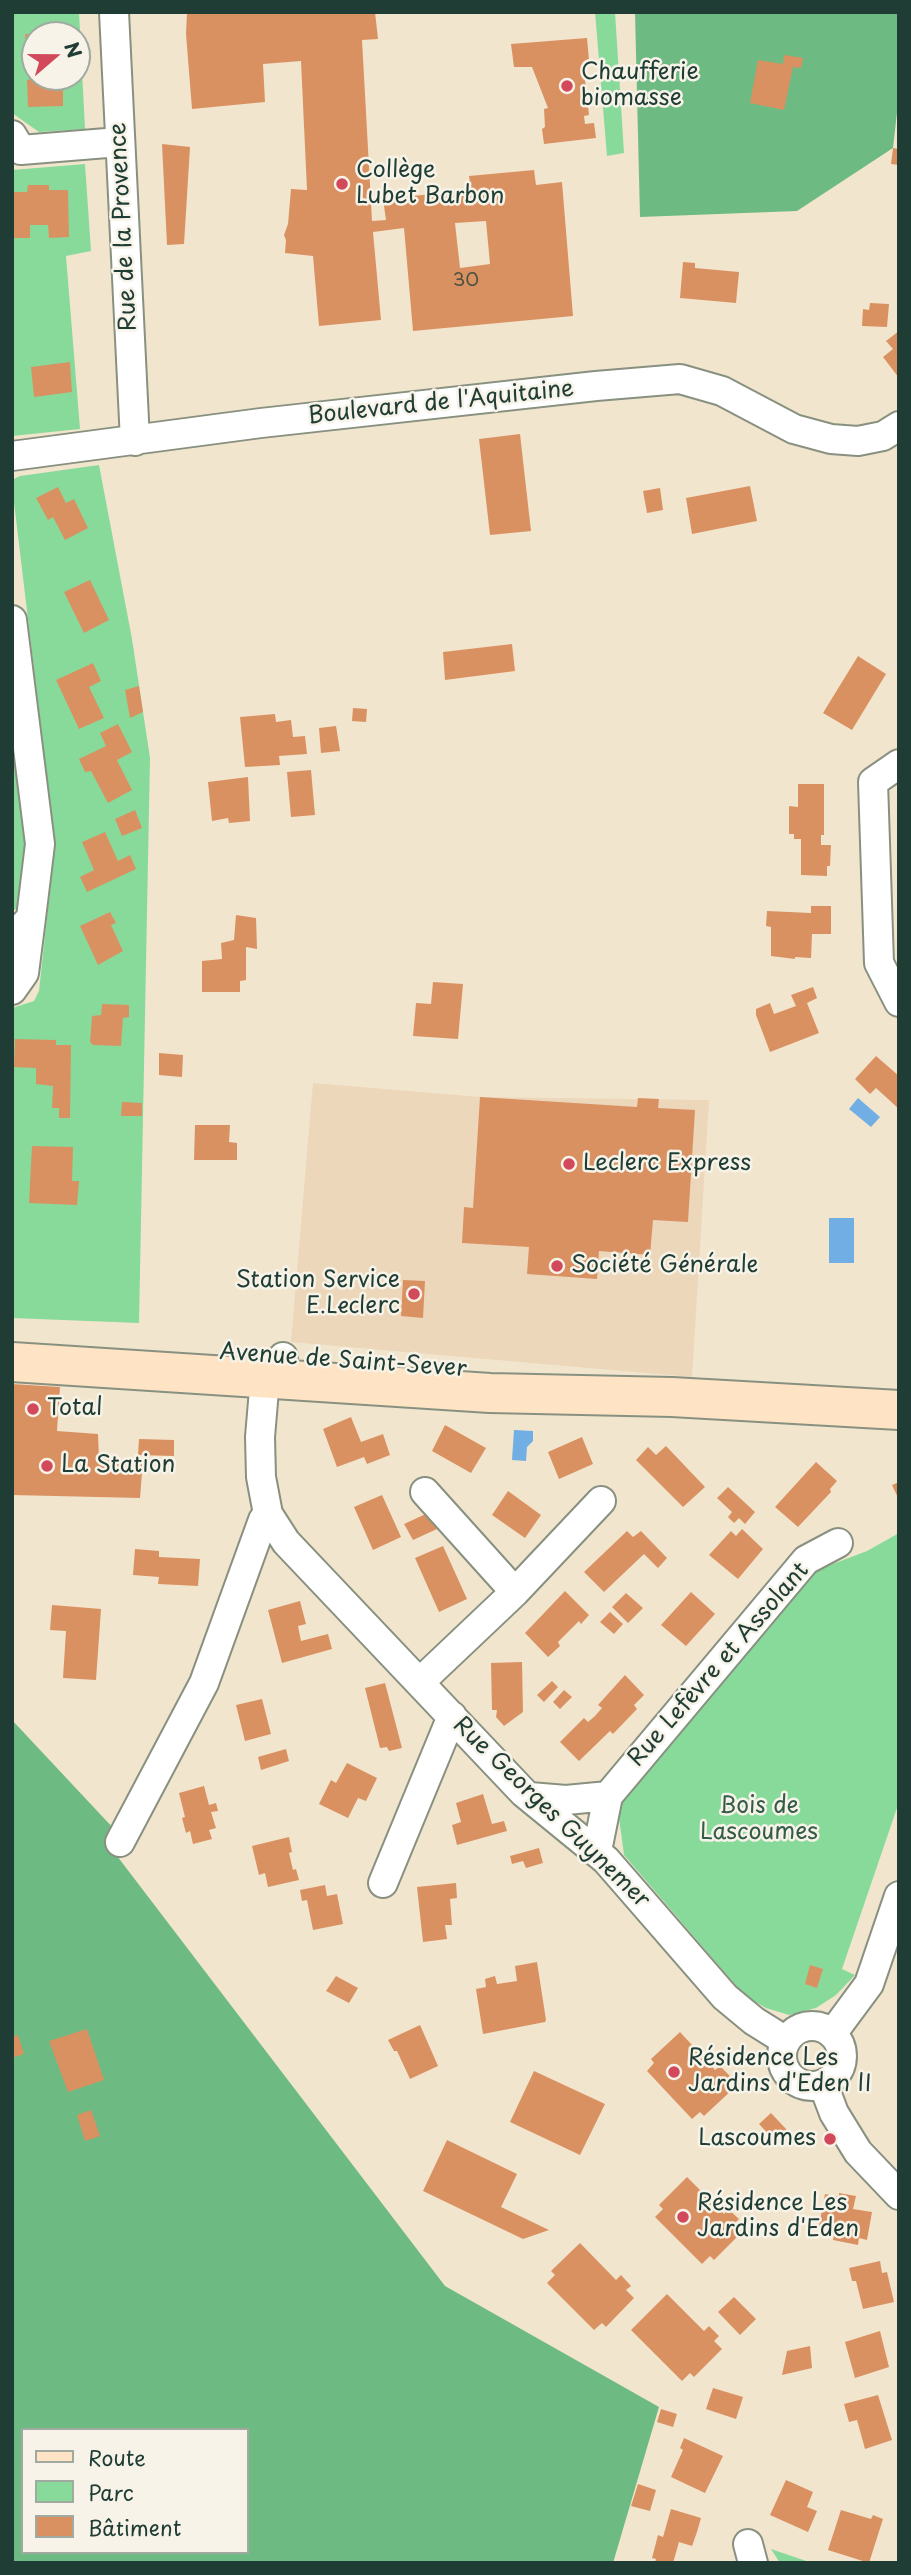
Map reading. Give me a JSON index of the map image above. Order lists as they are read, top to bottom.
{
  "streets": {
    "main road": ["Avenue de Saint-Sever"],
    "street": [
      "Rue de la Provence",
      "Boulevard de l'Aquitaine",
      "Rue Lefèvre et Assolant",
      "Rue Georges Guynemer"
    ]
  },
  "crossings": [
    ["Rue de la Provence", "Boulevard de l'Aquitaine"],
    ["Rue Lefèvre et Assolant", "Rue Georges Guynemer"]
  ],
  "parks": ["Bois de Lascoumes"],
  "places": [
    "Chaufferie biomasse",
    "Collège Lubet Barbon",
    "Leclerc Express",
    "Société Générale",
    "Station Service E.Leclerc",
    "Total",
    "La Station",
    "Résidence Les Jardins d'Eden II",
    "Lascoumes",
    "Résidence Les Jardins d'Eden"
  ],
  "house_numbers": ["30"],
  "legend": ["Route", "Parc", "Bâtiment"],
  "north": "right"
}
